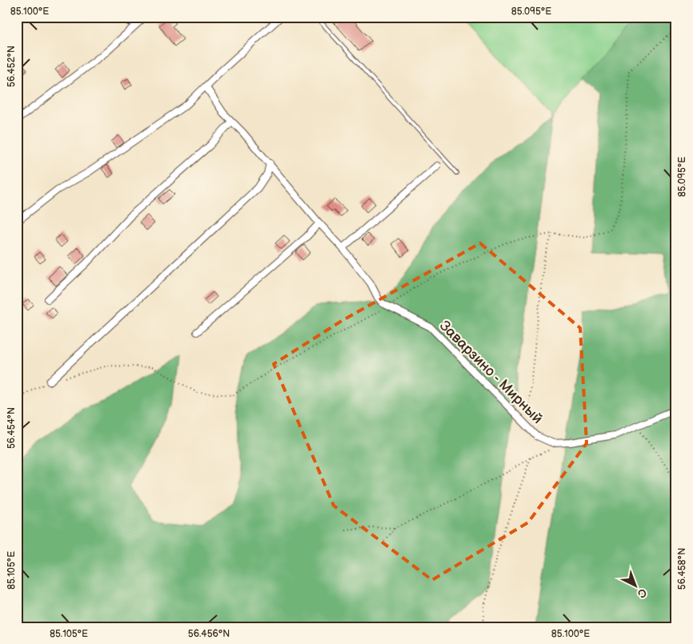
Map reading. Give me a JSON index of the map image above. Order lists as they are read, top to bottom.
{
  "streets": {
    "street": ["Заварзино - Мирный"]
  },
  "north": "bottom right",
  "coordinates": [
    "85.100°E",
    "85.095°E",
    "56.452°N",
    "56.454°N",
    "56.458°N",
    "85.105°E",
    "56.456°N"
  ]
}
